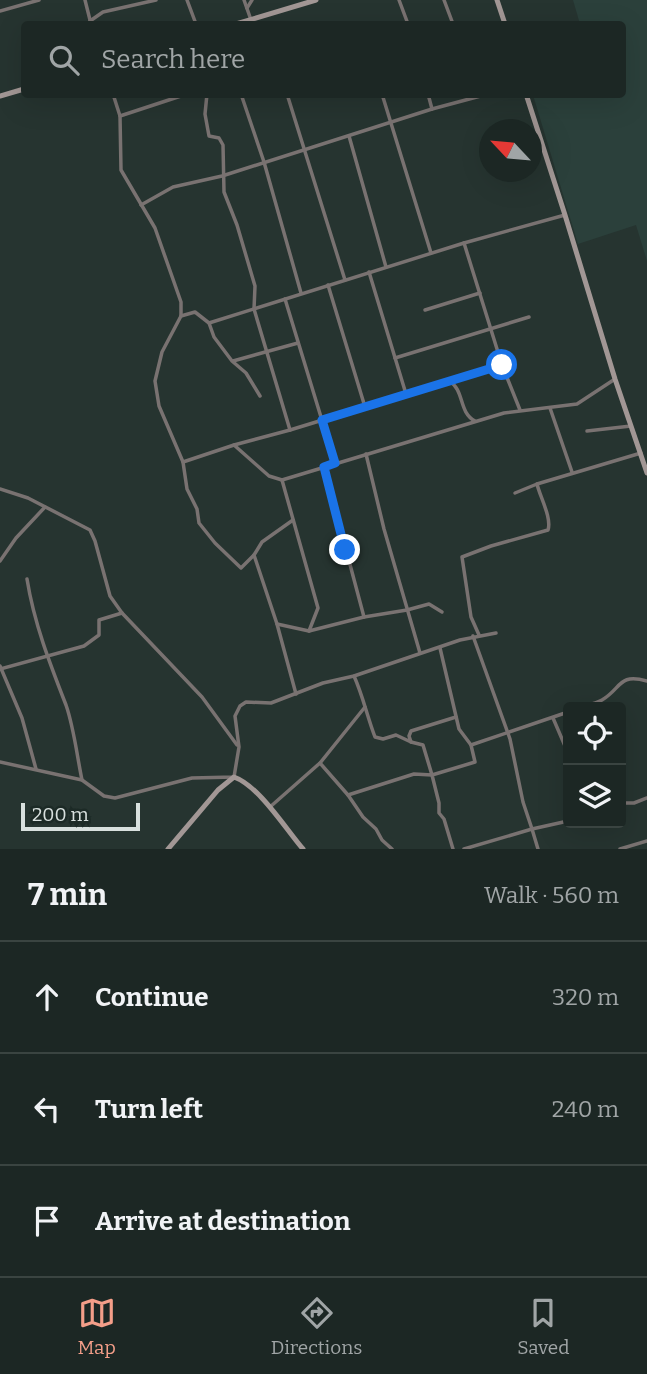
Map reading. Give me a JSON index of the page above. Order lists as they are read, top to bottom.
{
  "scale_bar": "200 m",
  "north": "top left",
  "page": {
    "search": "Search here",
    "scale": "200 m",
    "heading": ["7 min", "Walk · 560 m"],
    "list": [
      ["Continue", "320 m"],
      ["Turn left", "240 m"],
      "Arrive at destination"
    ],
    "nav": ["Map", "Directions", "Saved"]
  }
}
